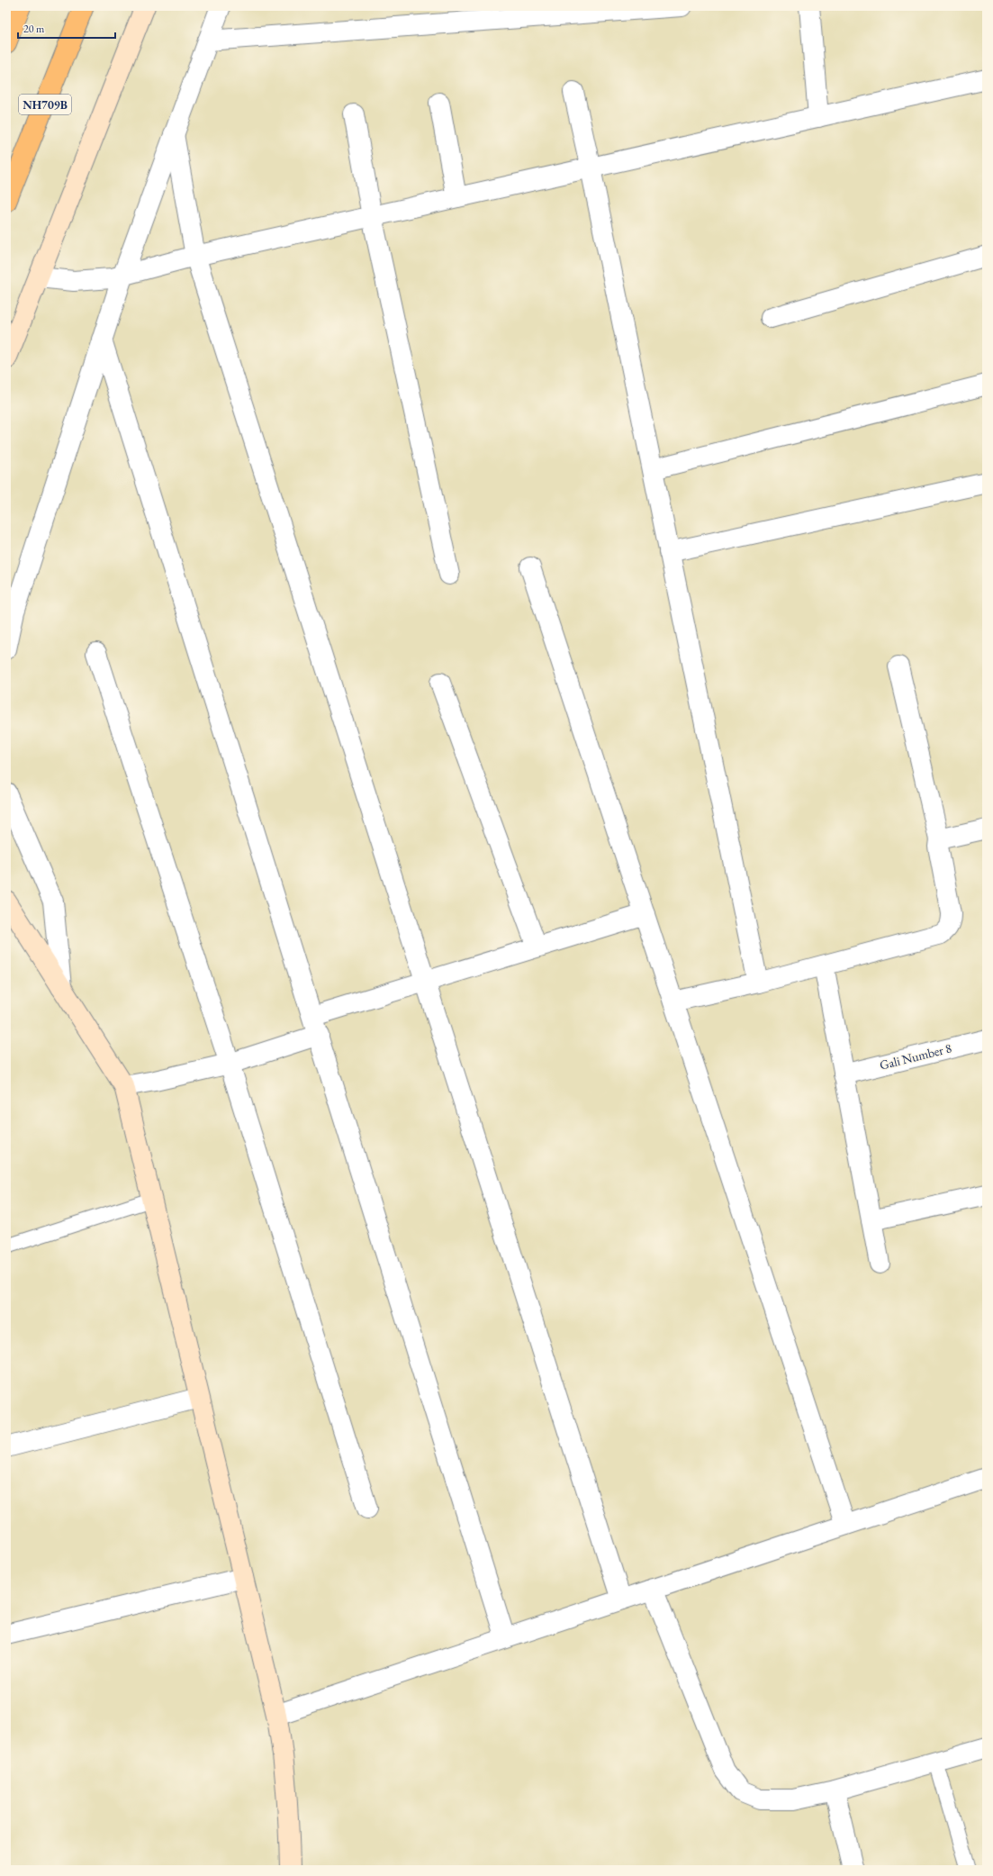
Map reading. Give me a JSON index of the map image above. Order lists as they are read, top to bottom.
{
  "streets": {
    "highway": ["NH709B"],
    "street": ["Gali Number 8"]
  },
  "scale_bar": "20 m"
}
